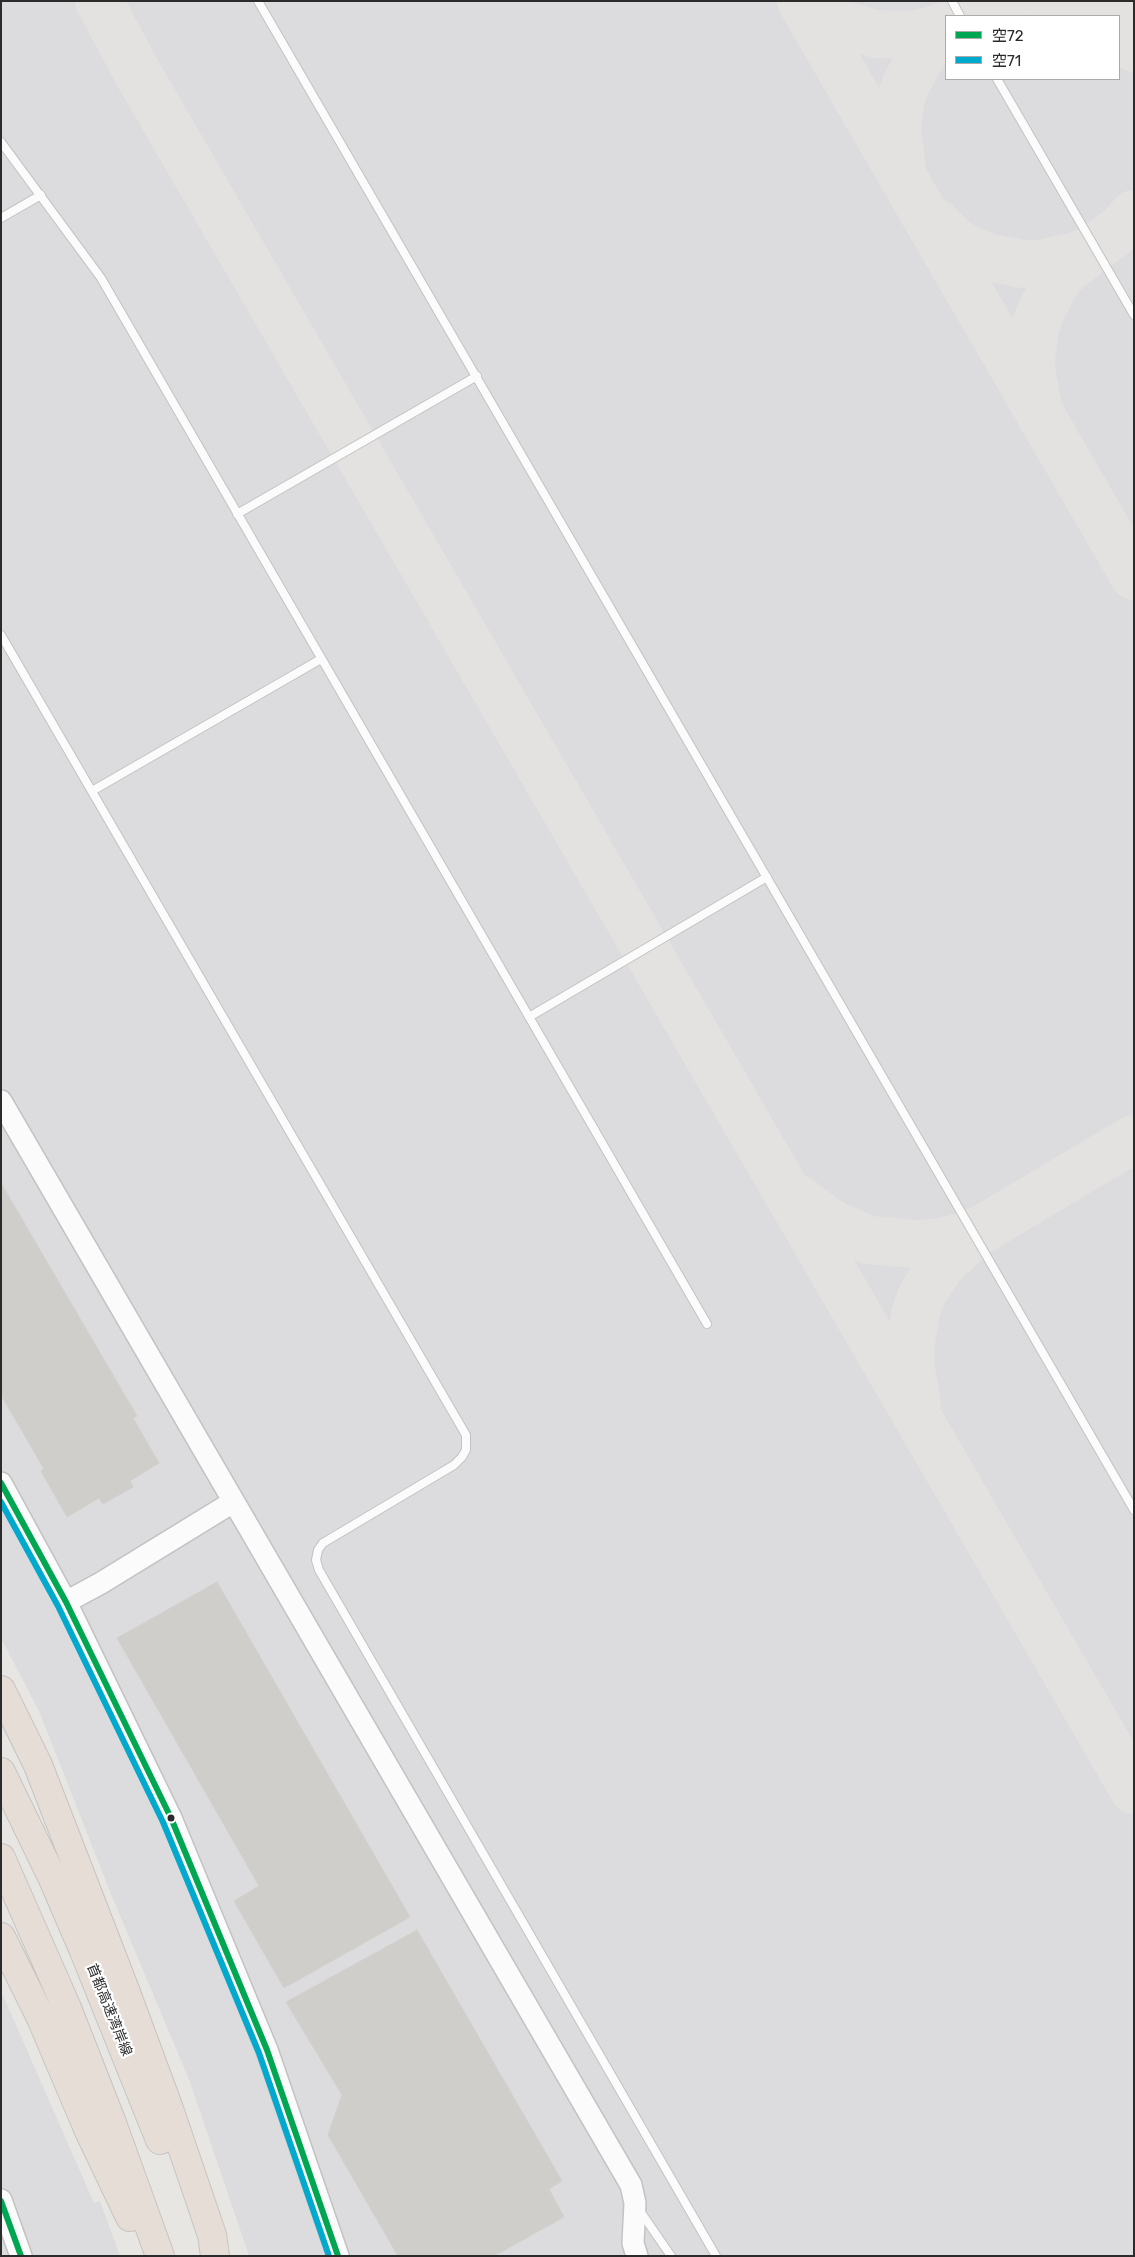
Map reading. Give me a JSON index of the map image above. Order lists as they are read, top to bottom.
{
  "streets": {
    "highway": ["首都高速湾岸線"]
  },
  "lines": ["transit line 空72", "transit line 空71"],
  "legend": ["空72", "空71"]
}
